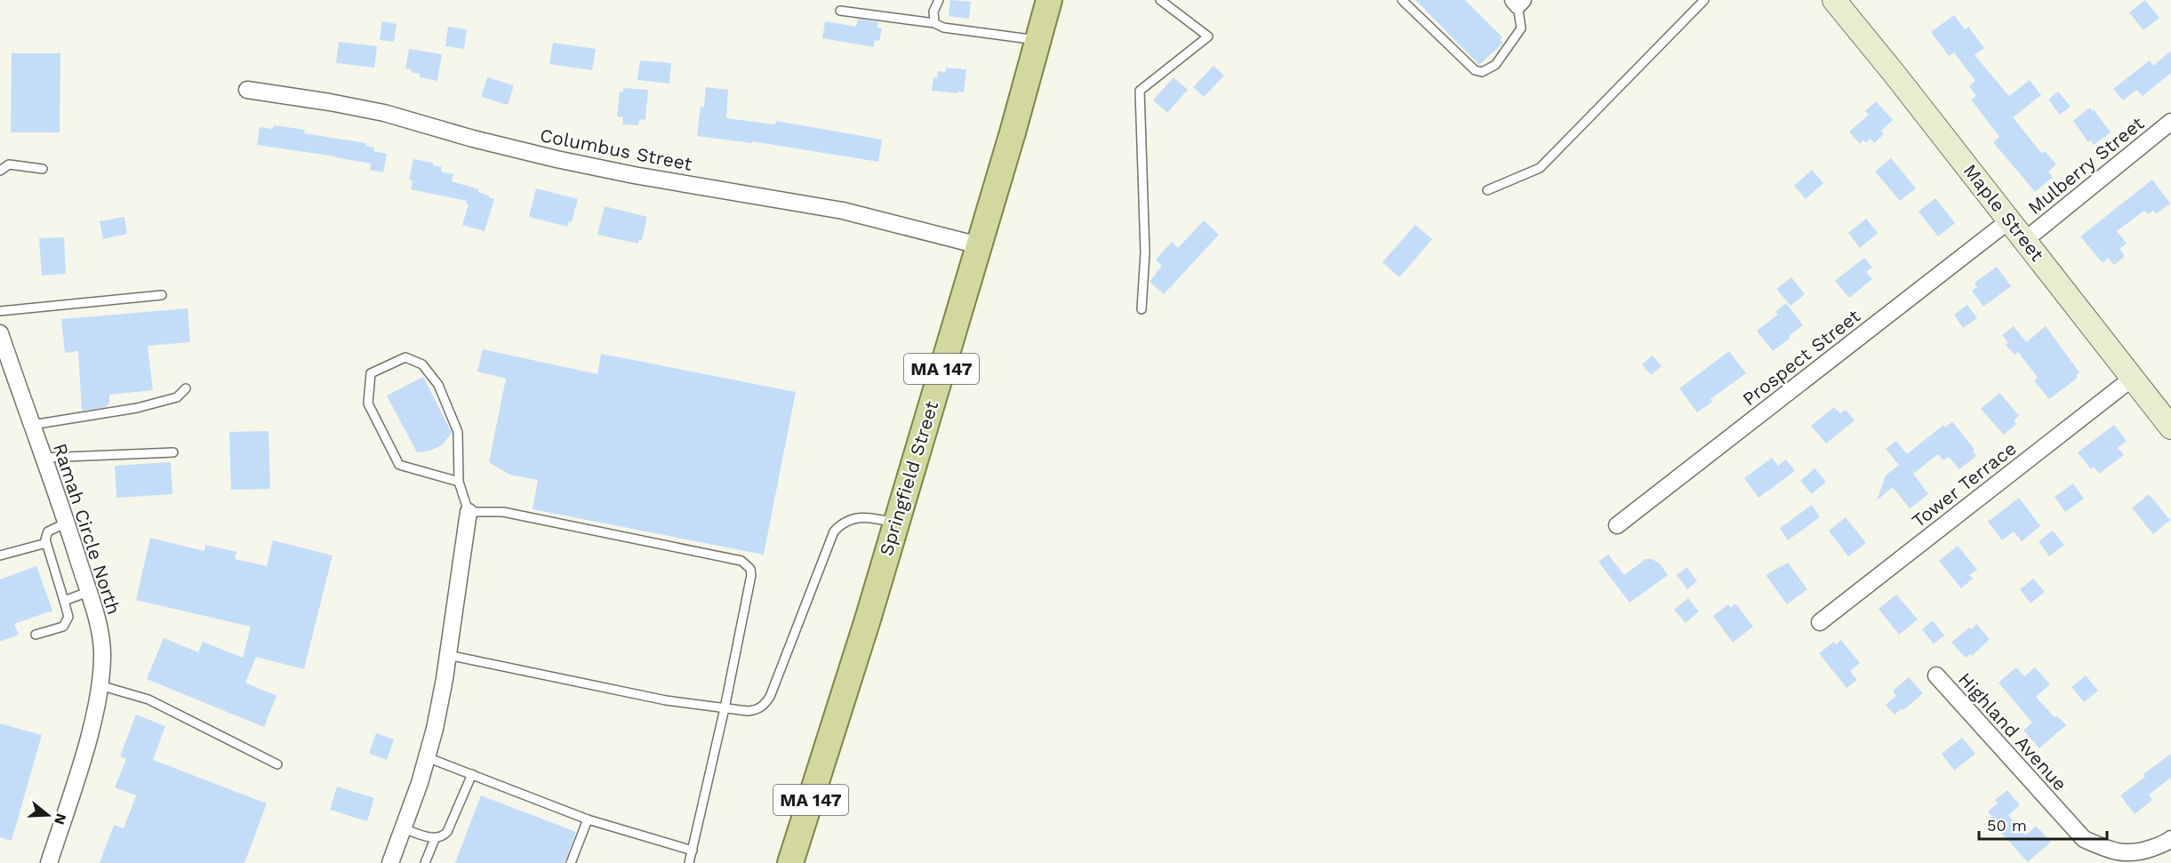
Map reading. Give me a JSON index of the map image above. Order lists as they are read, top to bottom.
{
  "streets": {
    "main road": ["Maple Street", "MA 147", "Springfield Street"],
    "street": [
      "Columbus Street",
      "Mulberry Street",
      "Prospect Street",
      "Tower Terrace",
      "Ramah Circle North",
      "Highland Avenue"
    ]
  },
  "crossings": [
    ["Columbus Street", "Springfield Street"],
    ["Mulberry Street", "Maple Street"],
    ["Maple Street", "Prospect Street"],
    ["Maple Street", "Tower Terrace"]
  ],
  "scale_bar": "50 m",
  "north": "right"
}
